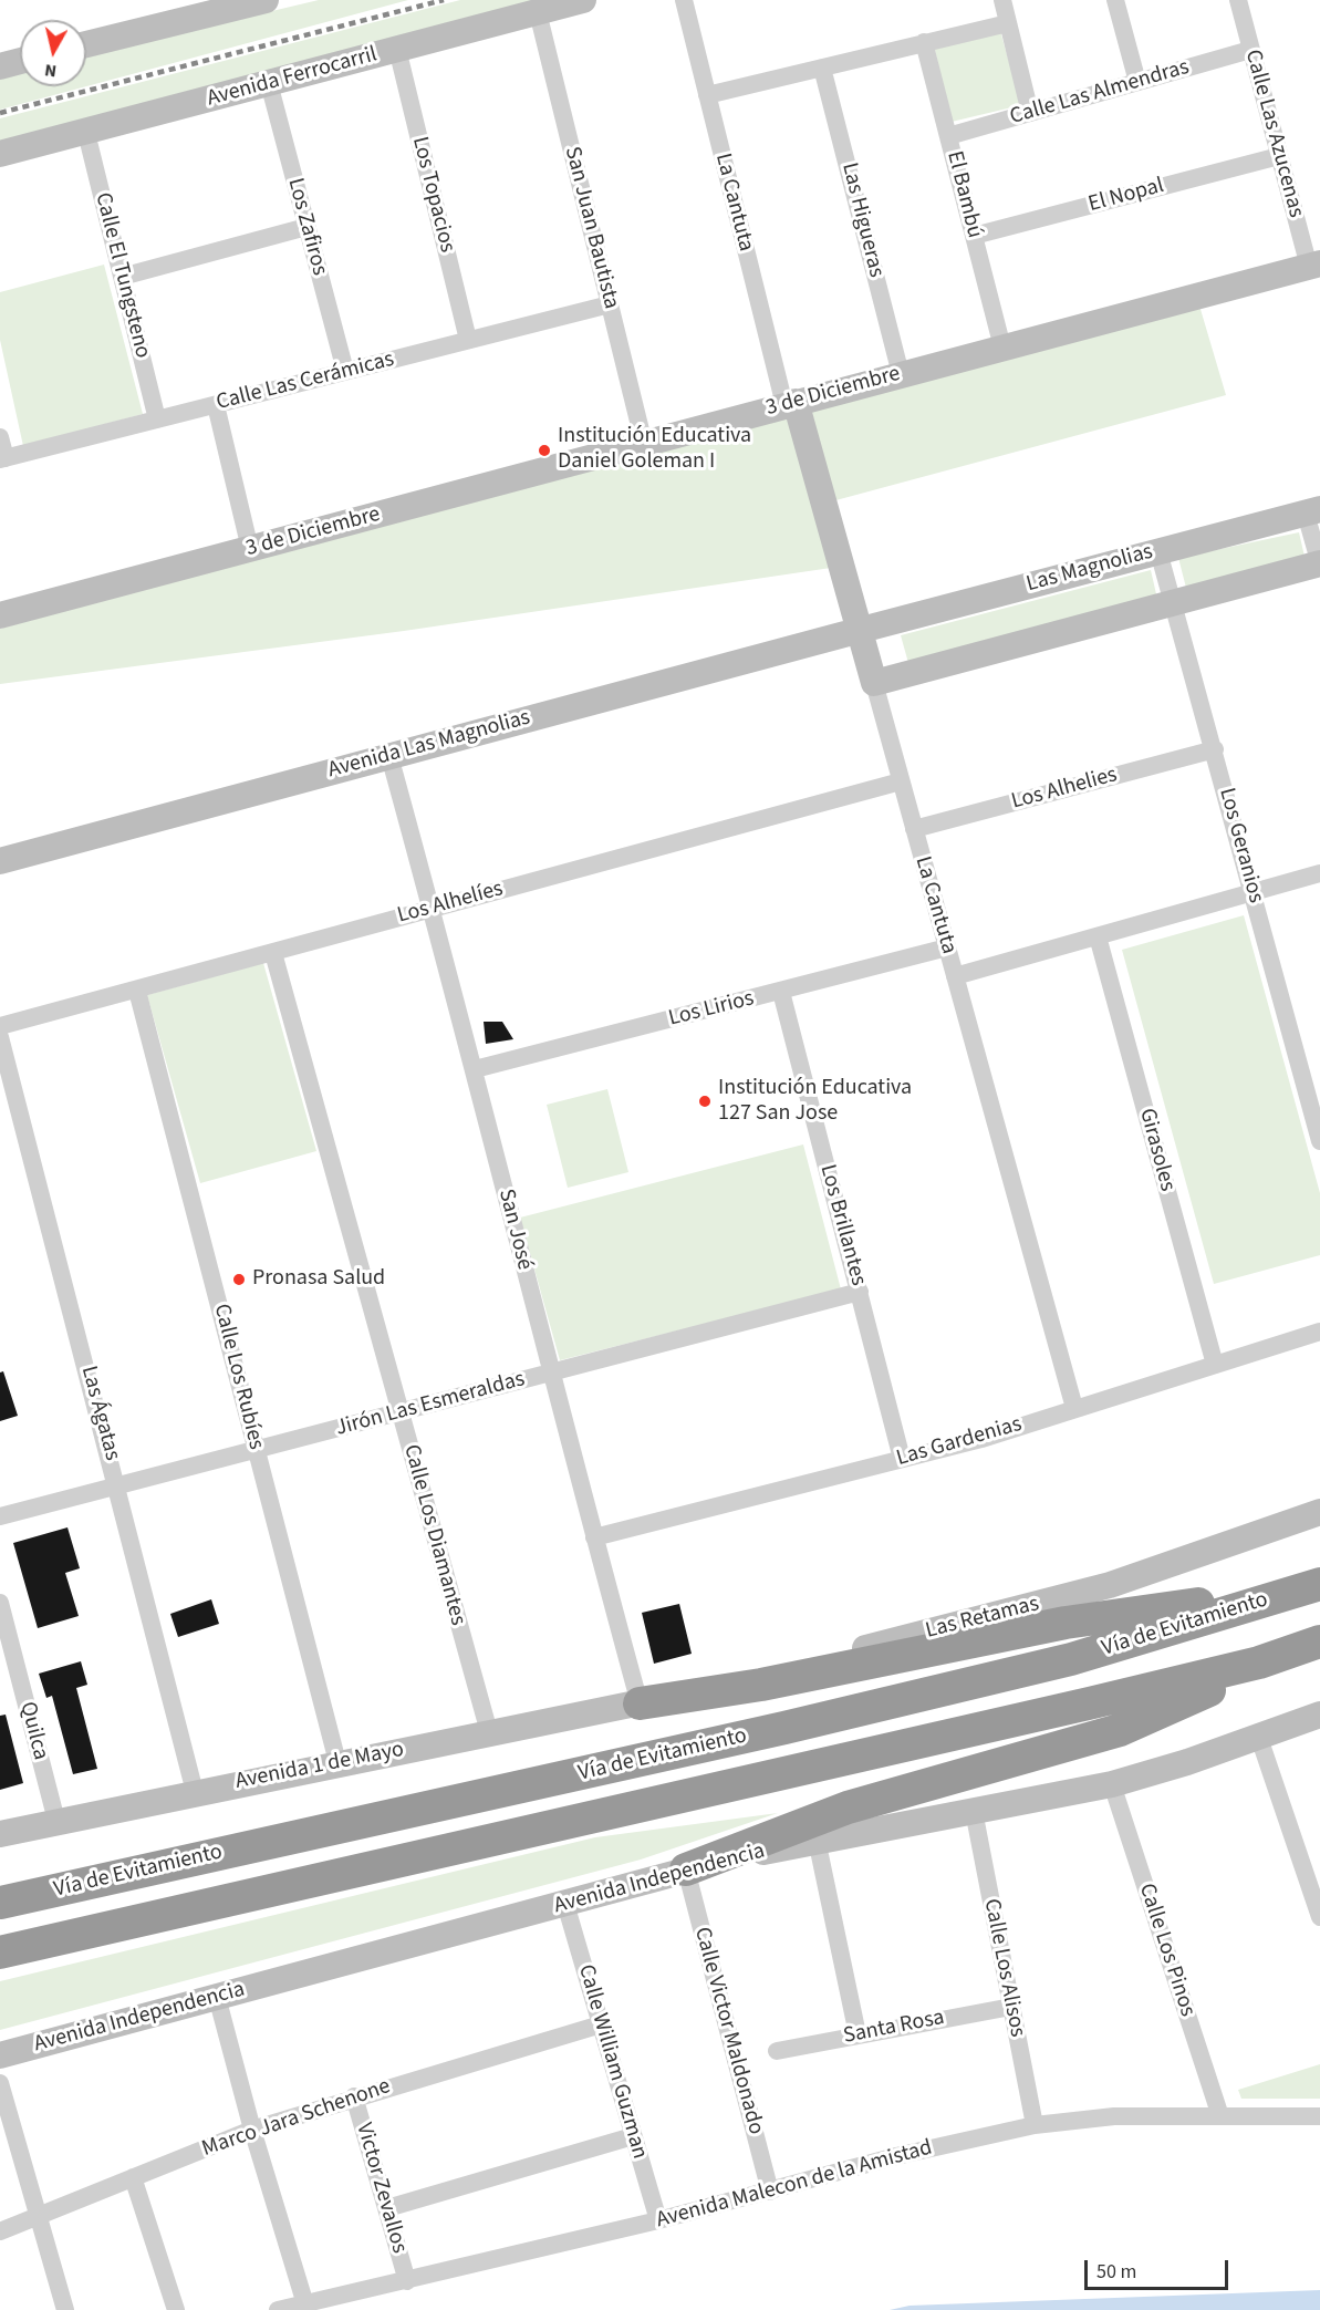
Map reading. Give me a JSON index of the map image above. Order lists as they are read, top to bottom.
{
  "streets": {
    "highway": ["Vía de Evitamiento"],
    "street": [
      "Avenida Ferrocarril",
      "Calle Las Almendras",
      "Calle Las Azucenas",
      "Los Topacios",
      "El Bambú",
      "El Nopal",
      "La Cantuta",
      "Las Higueras",
      "Los Zafiros",
      "San Juan Bautista",
      "Calle El Tungsteno",
      "Calle Las Cerámicas",
      "3 de Diciembre",
      "Las Magnolias",
      "Avenida Las Magnolias",
      "Los Alhelies",
      "Los Geranios",
      "Los Alhelíes",
      "Los Lirios",
      "Girasoles",
      "Los Brillantes",
      "San José",
      "Calle Los Rubíes",
      "Jirón Las Esmeraldas",
      "Las Ágatas",
      "Las Gardenias",
      "Calle Los Diamantes",
      "Las Retamas",
      "Quilca",
      "Avenida 1 de Mayo",
      "Avenida Independencia",
      "Calle Los Pinos",
      "Calle Los Alisos",
      "Santa Rosa",
      "Calle Victor Maldonado",
      "Calle William Guzman",
      "Marco Jara Schenone",
      "Avenida Malecon de la Amistad",
      "Victor Zevallos"
    ]
  },
  "crossings": [
    ["Avenida Ferrocarril", "Los Topacios"],
    ["Avenida Ferrocarril", "Los Zafiros"],
    ["Avenida Ferrocarril", "San Juan Bautista"],
    ["Avenida Ferrocarril", "Calle El Tungsteno"],
    ["Calle Las Almendras", "Calle Las Azucenas"],
    ["Calle Las Almendras", "El Bambú"],
    ["Calle Las Azucenas", "El Nopal"],
    ["Calle Las Azucenas", "3 de Diciembre"],
    ["Los Topacios", "Calle Las Cerámicas"],
    ["El Bambú", "El Nopal"],
    ["El Bambú", "3 de Diciembre"],
    ["La Cantuta", "3 de Diciembre"],
    ["La Cantuta", "Las Magnolias"],
    ["La Cantuta", "Avenida Las Magnolias"],
    ["La Cantuta", "Los Alhelies"],
    ["La Cantuta", "Los Alhelíes"],
    ["La Cantuta", "Los Lirios"],
    ["La Cantuta", "Las Gardenias"],
    ["Las Higueras", "3 de Diciembre"],
    ["Los Zafiros", "Calle Las Cerámicas"],
    ["San Juan Bautista", "Calle Las Cerámicas"],
    ["San Juan Bautista", "3 de Diciembre"],
    ["Calle El Tungsteno", "Calle Las Cerámicas"],
    ["Las Magnolias", "Avenida Las Magnolias"],
    ["Las Magnolias", "Los Geranios"],
    ["Avenida Las Magnolias", "San José"],
    ["Los Alhelies", "Los Geranios"],
    ["Los Alhelíes", "San José"],
    ["Los Alhelíes", "Calle Los Rubíes"],
    ["Los Alhelíes", "Calle Los Diamantes"],
    ["Los Lirios", "Los Brillantes"],
    ["Los Lirios", "San José"],
    ["Girasoles", "Las Gardenias"],
    ["Los Brillantes", "Jirón Las Esmeraldas"],
    ["Los Brillantes", "Las Gardenias"],
    ["San José", "Jirón Las Esmeraldas"],
    ["San José", "Las Gardenias"],
    ["San José", "Las Retamas"],
    ["San José", "Avenida 1 de Mayo"],
    ["Calle Los Rubíes", "Jirón Las Esmeraldas"],
    ["Calle Los Rubíes", "Avenida 1 de Mayo"],
    ["Jirón Las Esmeraldas", "Las Ágatas"],
    ["Jirón Las Esmeraldas", "Calle Los Diamantes"],
    ["Las Ágatas", "Avenida 1 de Mayo"],
    ["Calle Los Diamantes", "Avenida 1 de Mayo"],
    ["Las Retamas", "Avenida 1 de Mayo"],
    ["Quilca", "Avenida 1 de Mayo"],
    ["Avenida Independencia", "Calle Los Pinos"],
    ["Avenida Independencia", "Calle Los Alisos"],
    ["Avenida Independencia", "Calle Victor Maldonado"],
    ["Avenida Independencia", "Calle William Guzman"],
    ["Calle Los Pinos", "Avenida Malecon de la Amistad"],
    ["Calle Los Alisos", "Santa Rosa"],
    ["Calle Los Alisos", "Avenida Malecon de la Amistad"],
    ["Calle Victor Maldonado", "Avenida Malecon de la Amistad"],
    ["Calle William Guzman", "Marco Jara Schenone"],
    ["Calle William Guzman", "Avenida Malecon de la Amistad"],
    ["Marco Jara Schenone", "Victor Zevallos"],
    ["Avenida Malecon de la Amistad", "Victor Zevallos"]
  ],
  "places": ["Institución Educativa Daniel Goleman I", "Institución Educativa 127 San Jose", "Pronasa Salud"],
  "scale_bar": "50 m",
  "north": "bottom"
}
